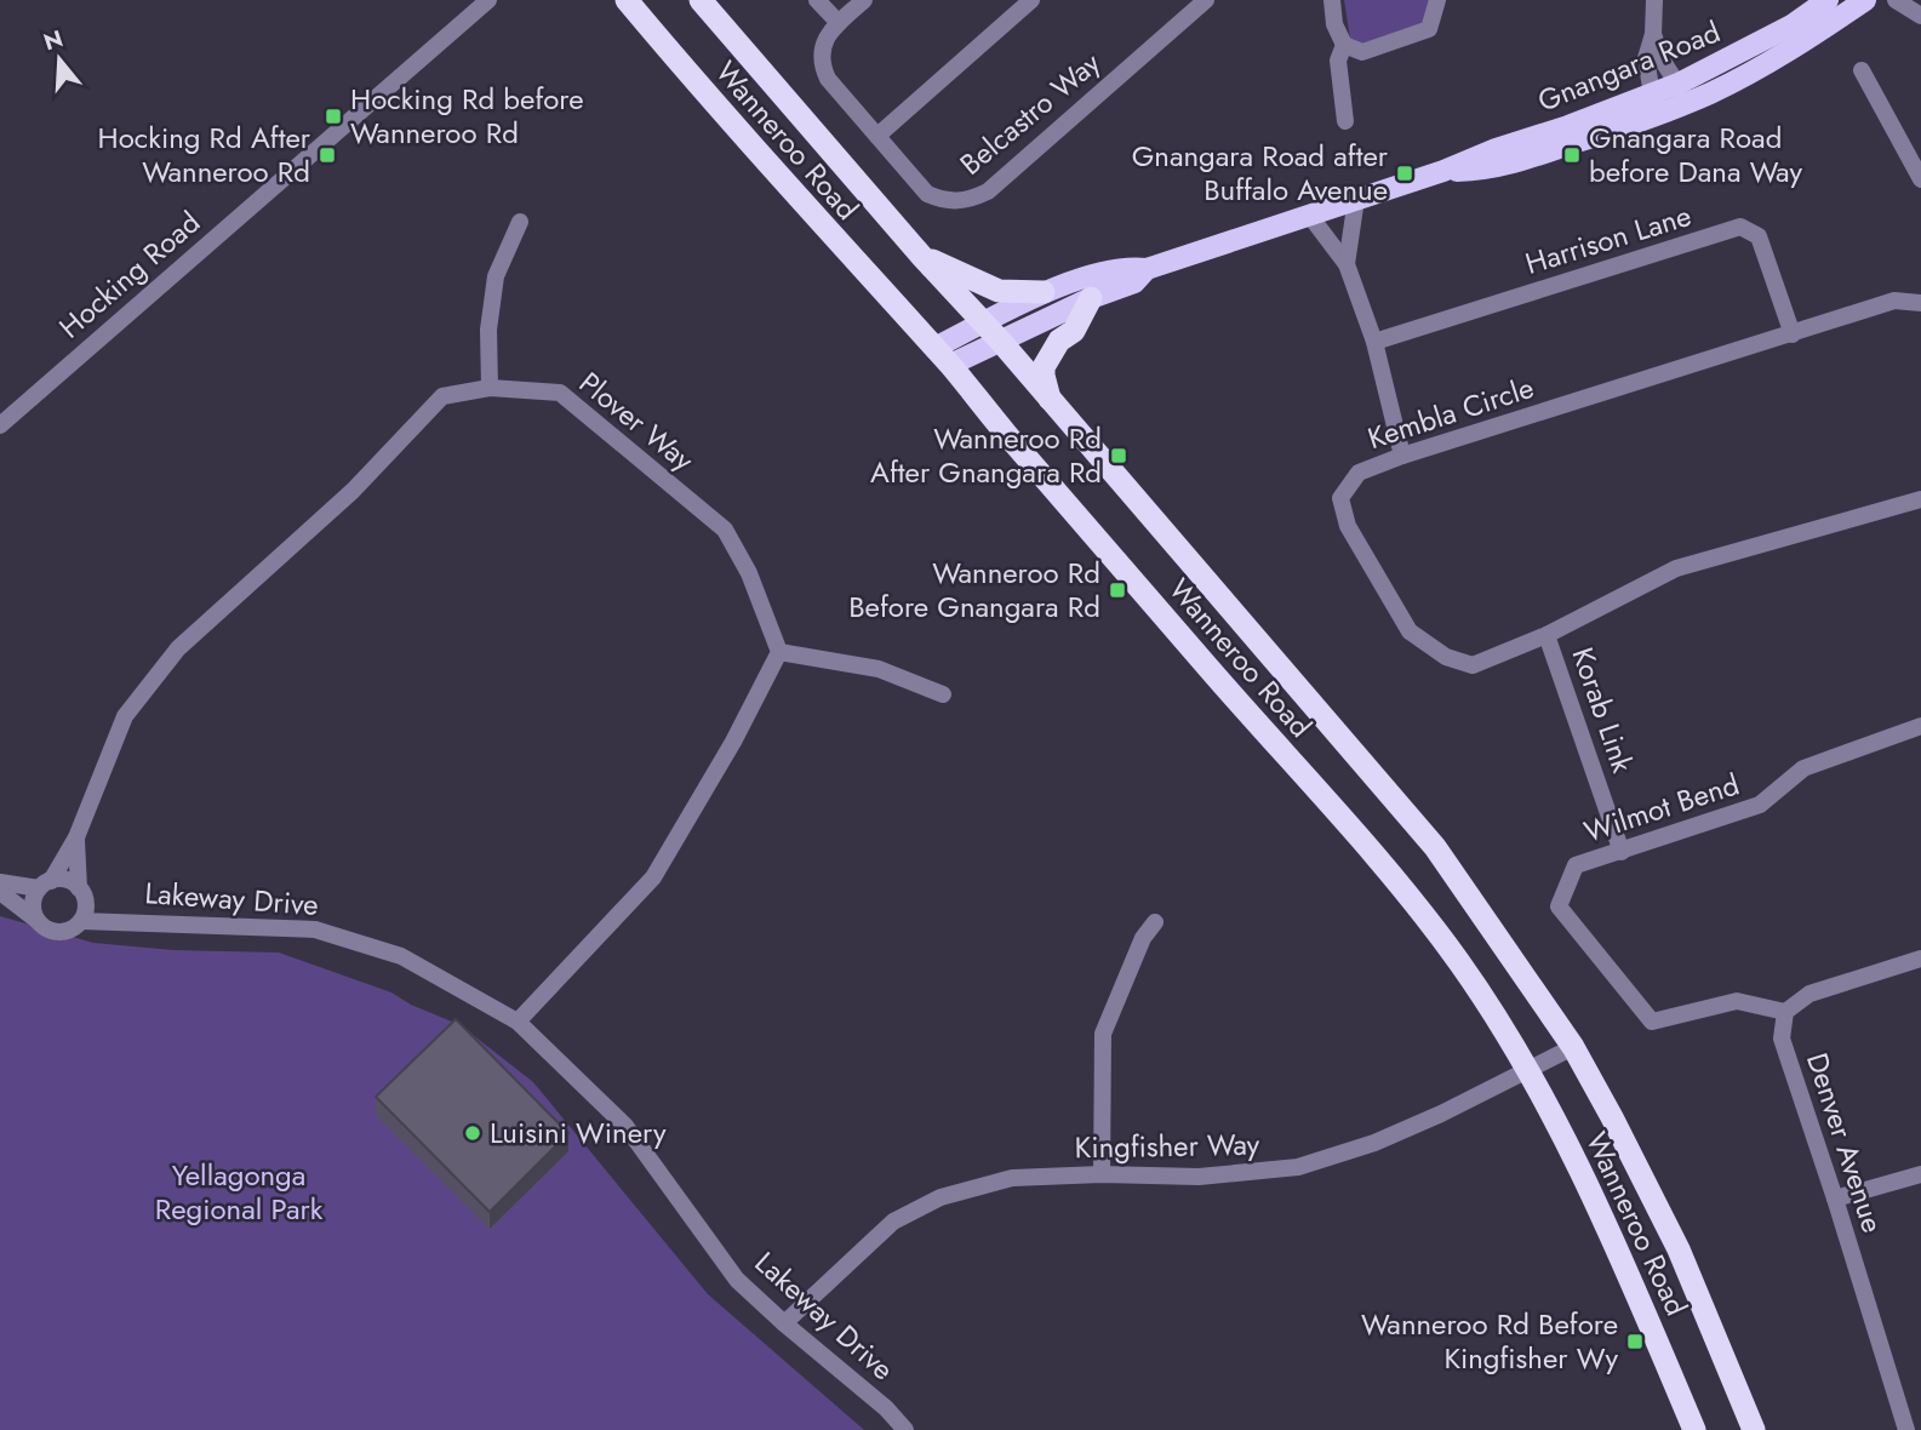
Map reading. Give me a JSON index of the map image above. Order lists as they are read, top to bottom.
{
  "streets": {
    "highway": ["Wanneroo Road"],
    "main road": ["Gnangara Road"],
    "street": [
      "Belcastro Way",
      "Harrison Lane",
      "Hocking Road",
      "Kembla Circle",
      "Plover Way",
      "Korab Link",
      "Wilmot Bend",
      "Lakeway Drive",
      "Denver Avenue",
      "Kingfisher Way"
    ]
  },
  "crossings": [
    ["Gnangara Road", "Wanneroo Road"],
    ["Wanneroo Road", "Kingfisher Way"],
    ["Harrison Lane", "Kembla Circle"],
    ["Kembla Circle", "Korab Link"],
    ["Plover Way", "Lakeway Drive"],
    ["Korab Link", "Wilmot Bend"],
    ["Wilmot Bend", "Denver Avenue"],
    ["Lakeway Drive", "Kingfisher Way"]
  ],
  "parks": ["Yellagonga Regional Park"],
  "places": {
    "transit": [
      "Hocking Rd before Wanneroo Rd",
      "Hocking Rd After Wanneroo Rd",
      "Gnangara Road before Dana Way",
      "Gnangara Road after Buffalo Avenue",
      "Wanneroo Rd After Gnangara Rd",
      "Wanneroo Rd Before Gnangara Rd",
      "Wanneroo Rd Before Kingfisher Wy"
    ],
    "other": ["Luisini Winery"]
  },
  "north": "top"
}
